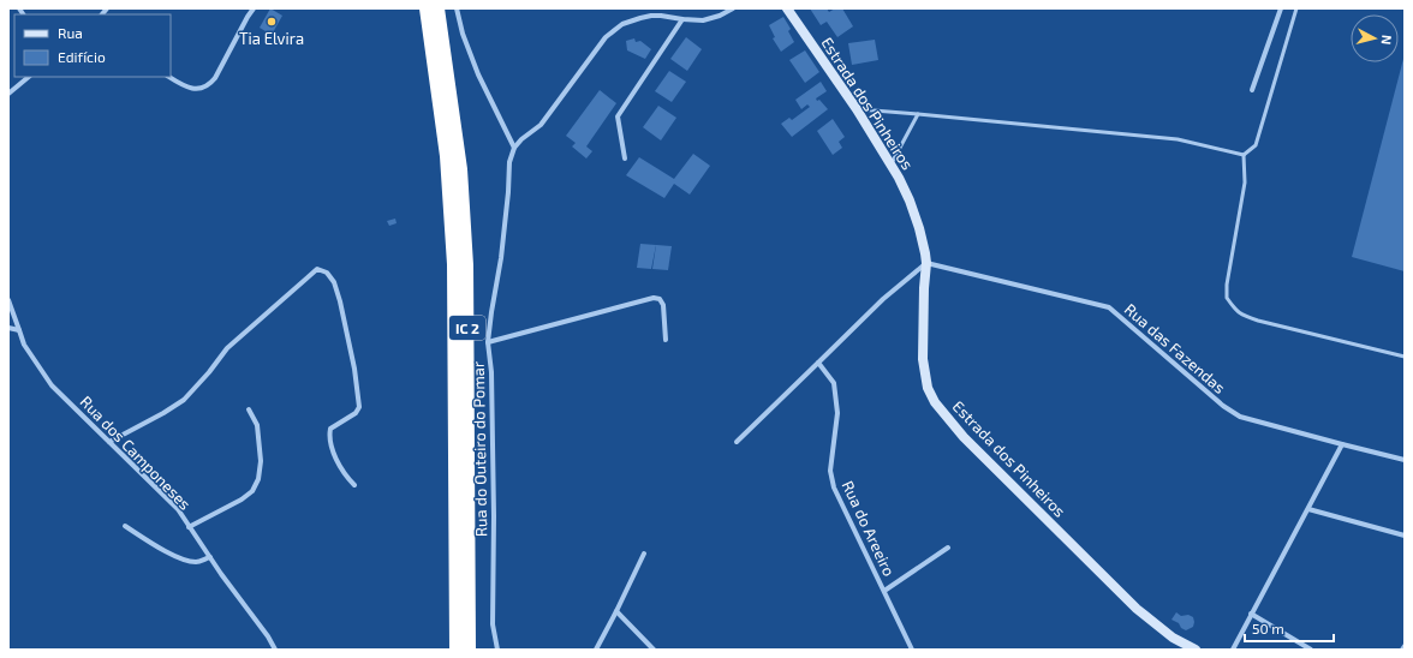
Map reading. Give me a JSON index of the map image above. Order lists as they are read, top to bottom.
{
  "streets": {
    "highway": ["IC 2"],
    "main road": ["Estrada dos Pinheiros"],
    "street": [
      "Rua das Fazendas",
      "Rua do Outeiro do Pomar",
      "Rua dos Camponeses",
      "Rua do Areeiro"
    ]
  },
  "crossings": [
    ["Estrada dos Pinheiros", "Rua das Fazendas"]
  ],
  "places": ["Tia Elvira"],
  "legend": ["Rua", "Edifício"],
  "scale_bar": "50 m",
  "north": "right"
}
